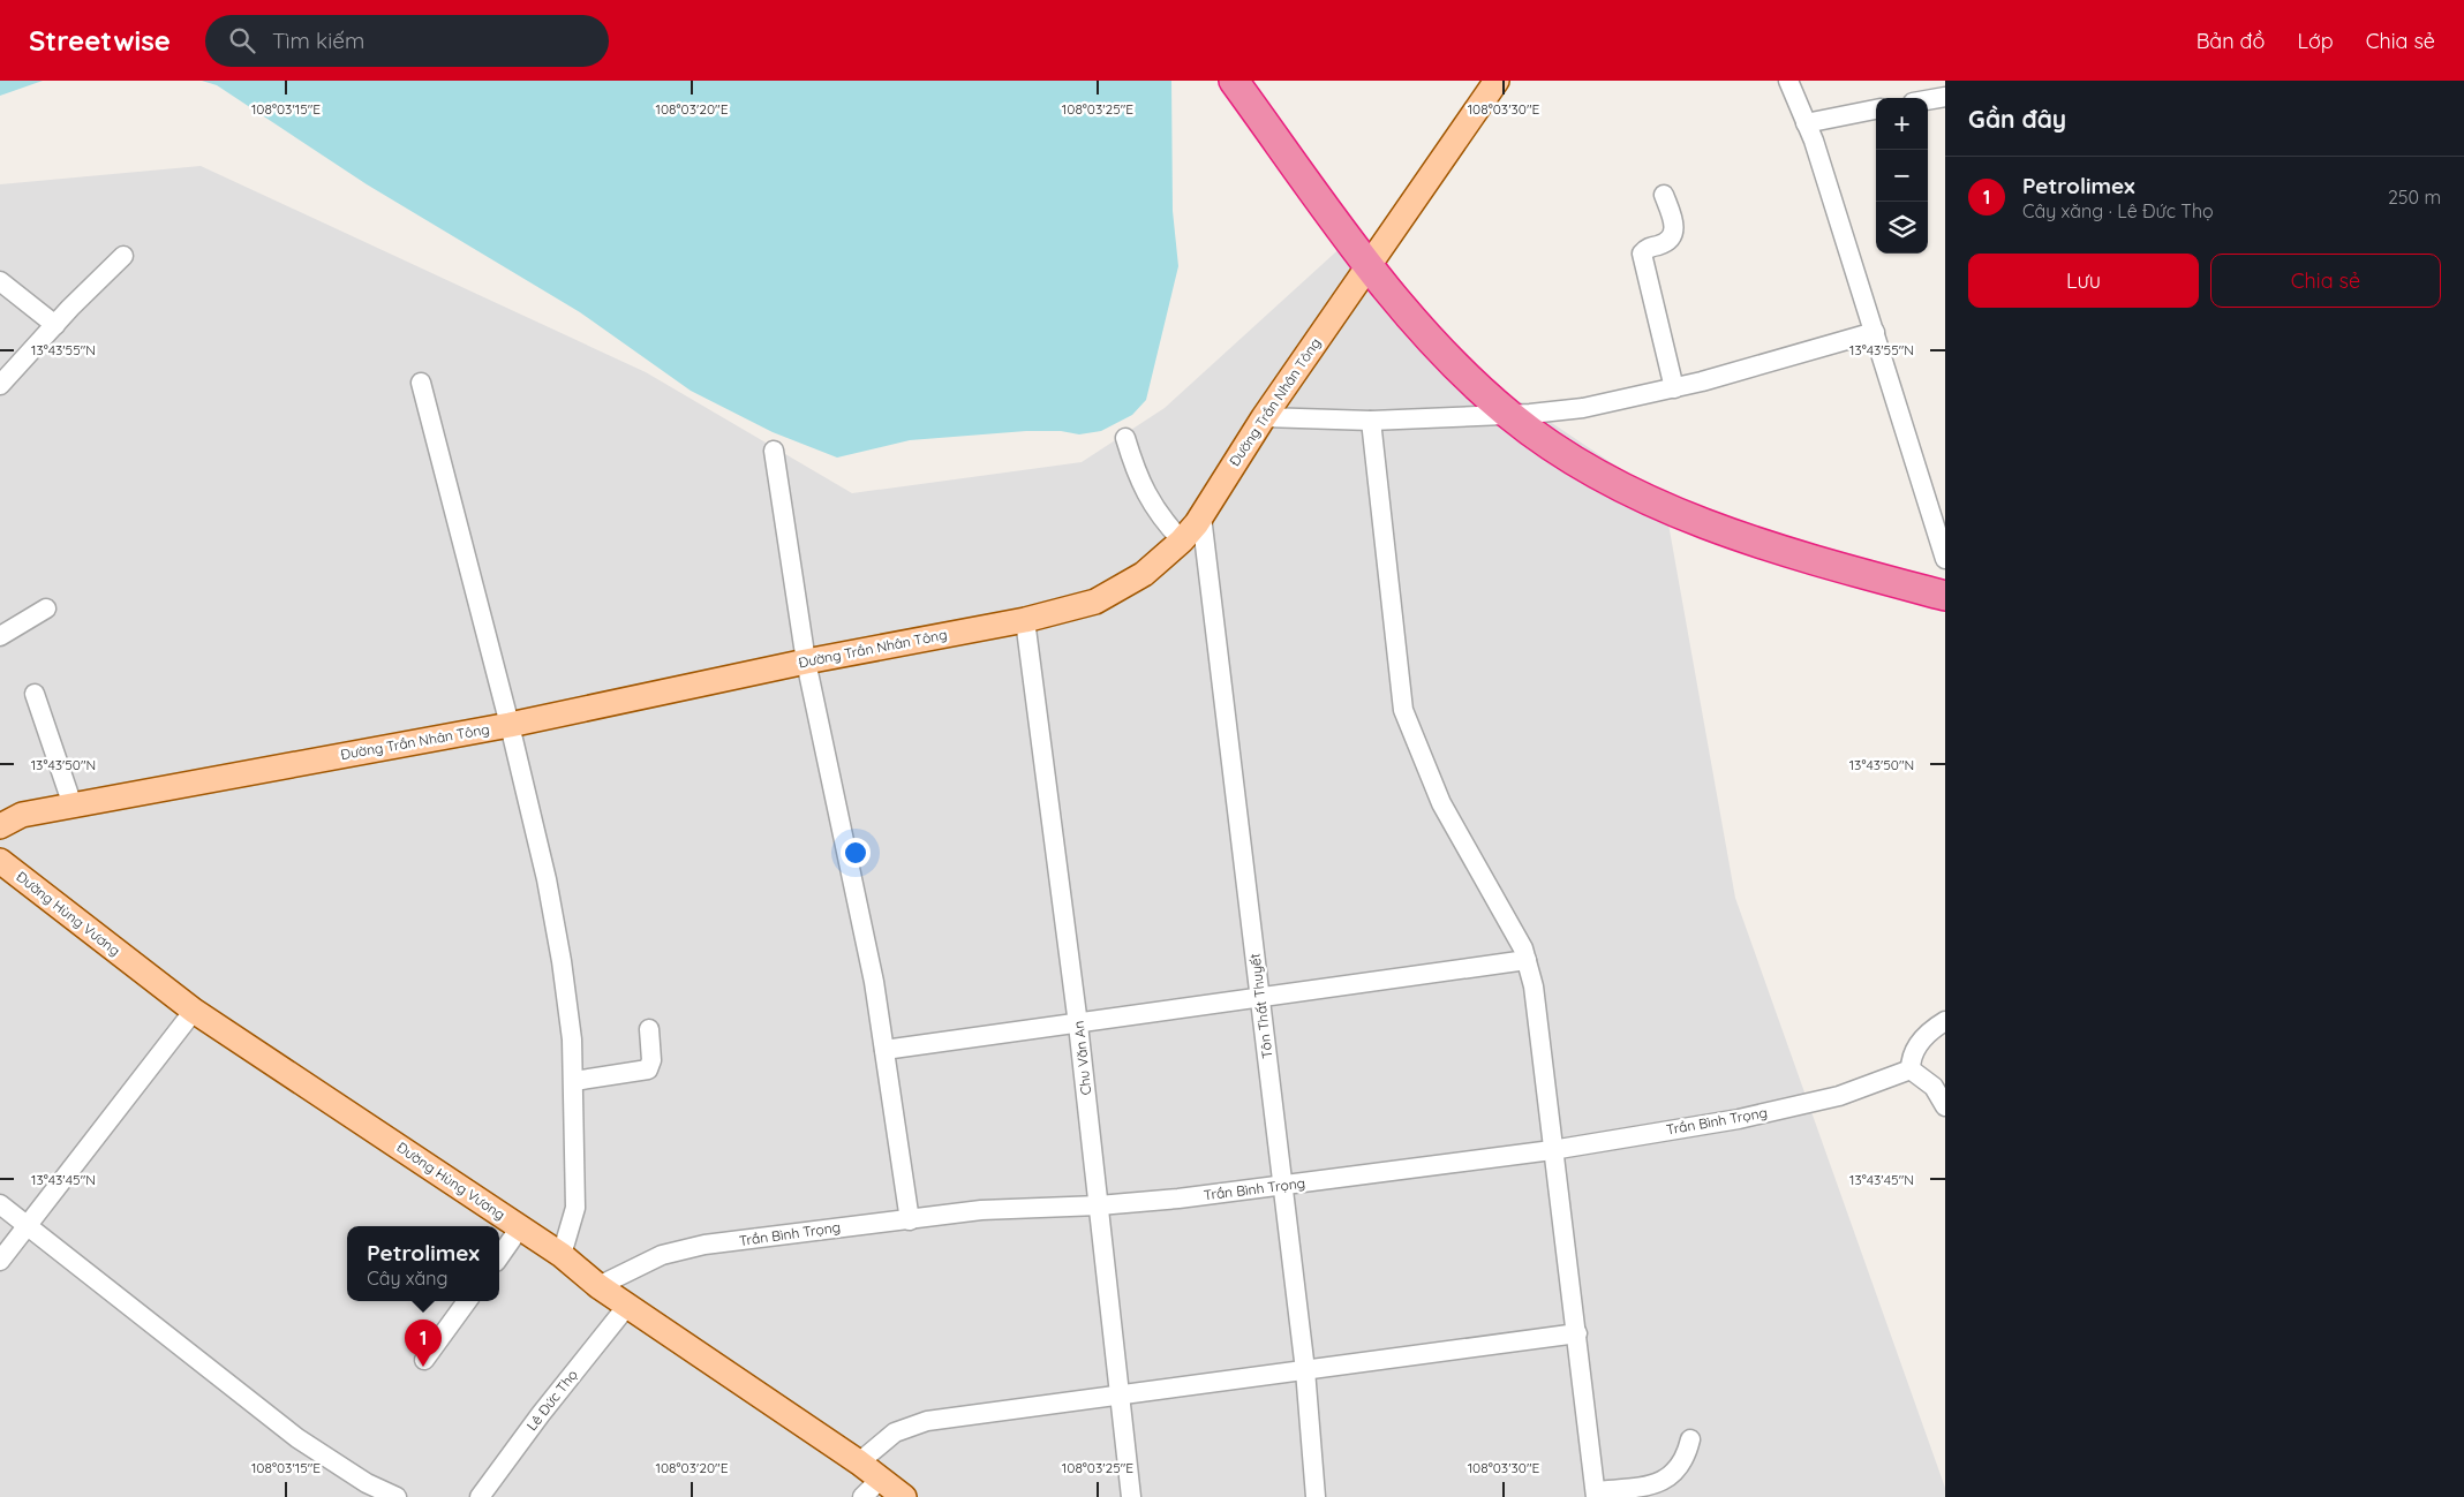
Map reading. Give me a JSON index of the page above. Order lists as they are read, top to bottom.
{
  "streets": {
    "main road": ["Đường Trần Nhân Tông", "Đường Hùng Vương"],
    "street": [
      "Tôn Thất Thuyết",
      "Chu Văn An",
      "Trần Bình Trọng",
      "Lê Đức Thọ"
    ]
  },
  "crossings": [
    ["Đường Trần Nhân Tông", "Tôn Thất Thuyết"],
    ["Đường Trần Nhân Tông", "Chu Văn An"],
    ["Đường Hùng Vương", "Trần Bình Trọng"],
    ["Đường Hùng Vương", "Lê Đức Thọ"],
    ["Tôn Thất Thuyết", "Trần Bình Trọng"],
    ["Chu Văn An", "Trần Bình Trọng"]
  ],
  "page": {
    "header": "Streetwise",
    "search": "Tìm kiếm",
    "nav": ["Bản đồ", "Lớp", "Chia sẻ"],
    "heading": "Gần đây",
    "map_buttons": ["+", "−"],
    "list": [
      {
        "mark": "1",
        "name": "Petrolimex",
        "note": "Cây xăng · Lê Đức Thọ",
        "value": "250 m"
      }
    ],
    "buttons": ["Lưu", "Chia sẻ"],
    "popup": ["Petrolimex", "Cây xăng"],
    "pins": "1"
  },
  "coordinates": [
    "108°03'15\"E",
    "108°03'20\"E",
    "108°03'25\"E",
    "108°03'30\"E",
    "13°43'55\"N",
    "13°43'50\"N",
    "13°43'45\"N"
  ]
}
